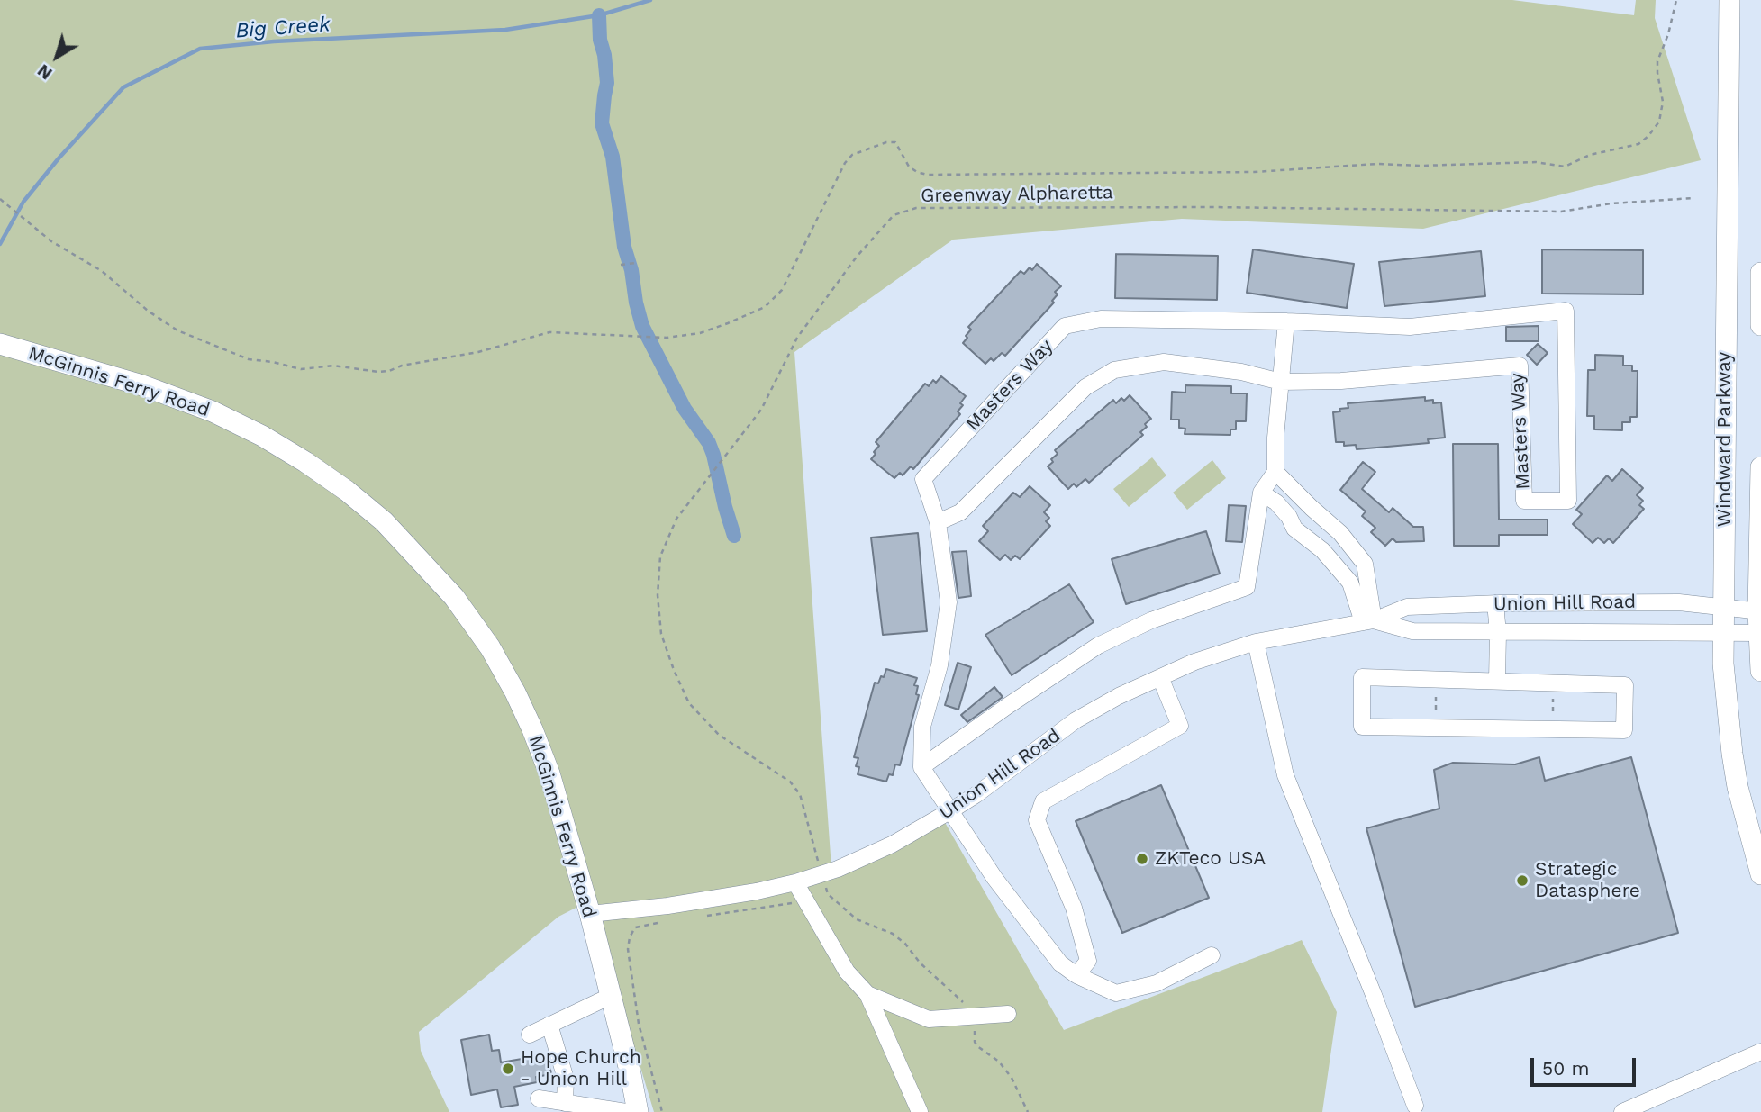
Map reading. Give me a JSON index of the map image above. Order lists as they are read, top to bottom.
{
  "streets": {
    "main road": ["McGinnis Ferry Road", "Windward Parkway"],
    "street": ["Masters Way", "Union Hill Road"],
    "path": ["Greenway Alpharetta"]
  },
  "crossings": [
    ["McGinnis Ferry Road", "Union Hill Road"],
    ["Windward Parkway", "Union Hill Road"]
  ],
  "water": ["Big Creek"],
  "places": ["ZKTeco USA", "Strategic Datasphere", "Hope Church - Union Hill"],
  "scale_bar": "50 m",
  "north": "bottom left"
}
